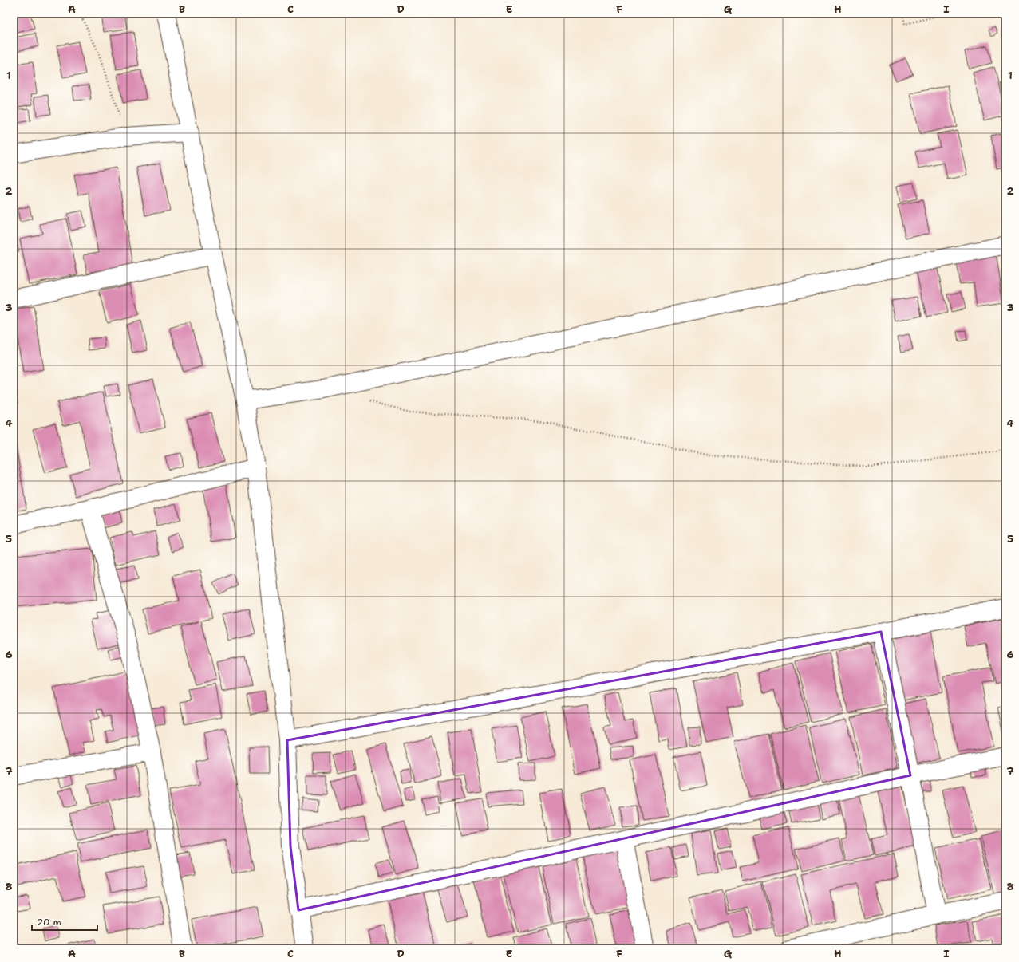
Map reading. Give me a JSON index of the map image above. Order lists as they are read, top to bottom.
{
  "scale_bar": "20 m",
  "grid": {
    "columns": [
      "A",
      "B",
      "C",
      "D",
      "E",
      "F",
      "G",
      "H",
      "I"
    ],
    "rows": [
      "1",
      "2",
      "3",
      "4",
      "5",
      "6",
      "7",
      "8"
    ]
  }
}
